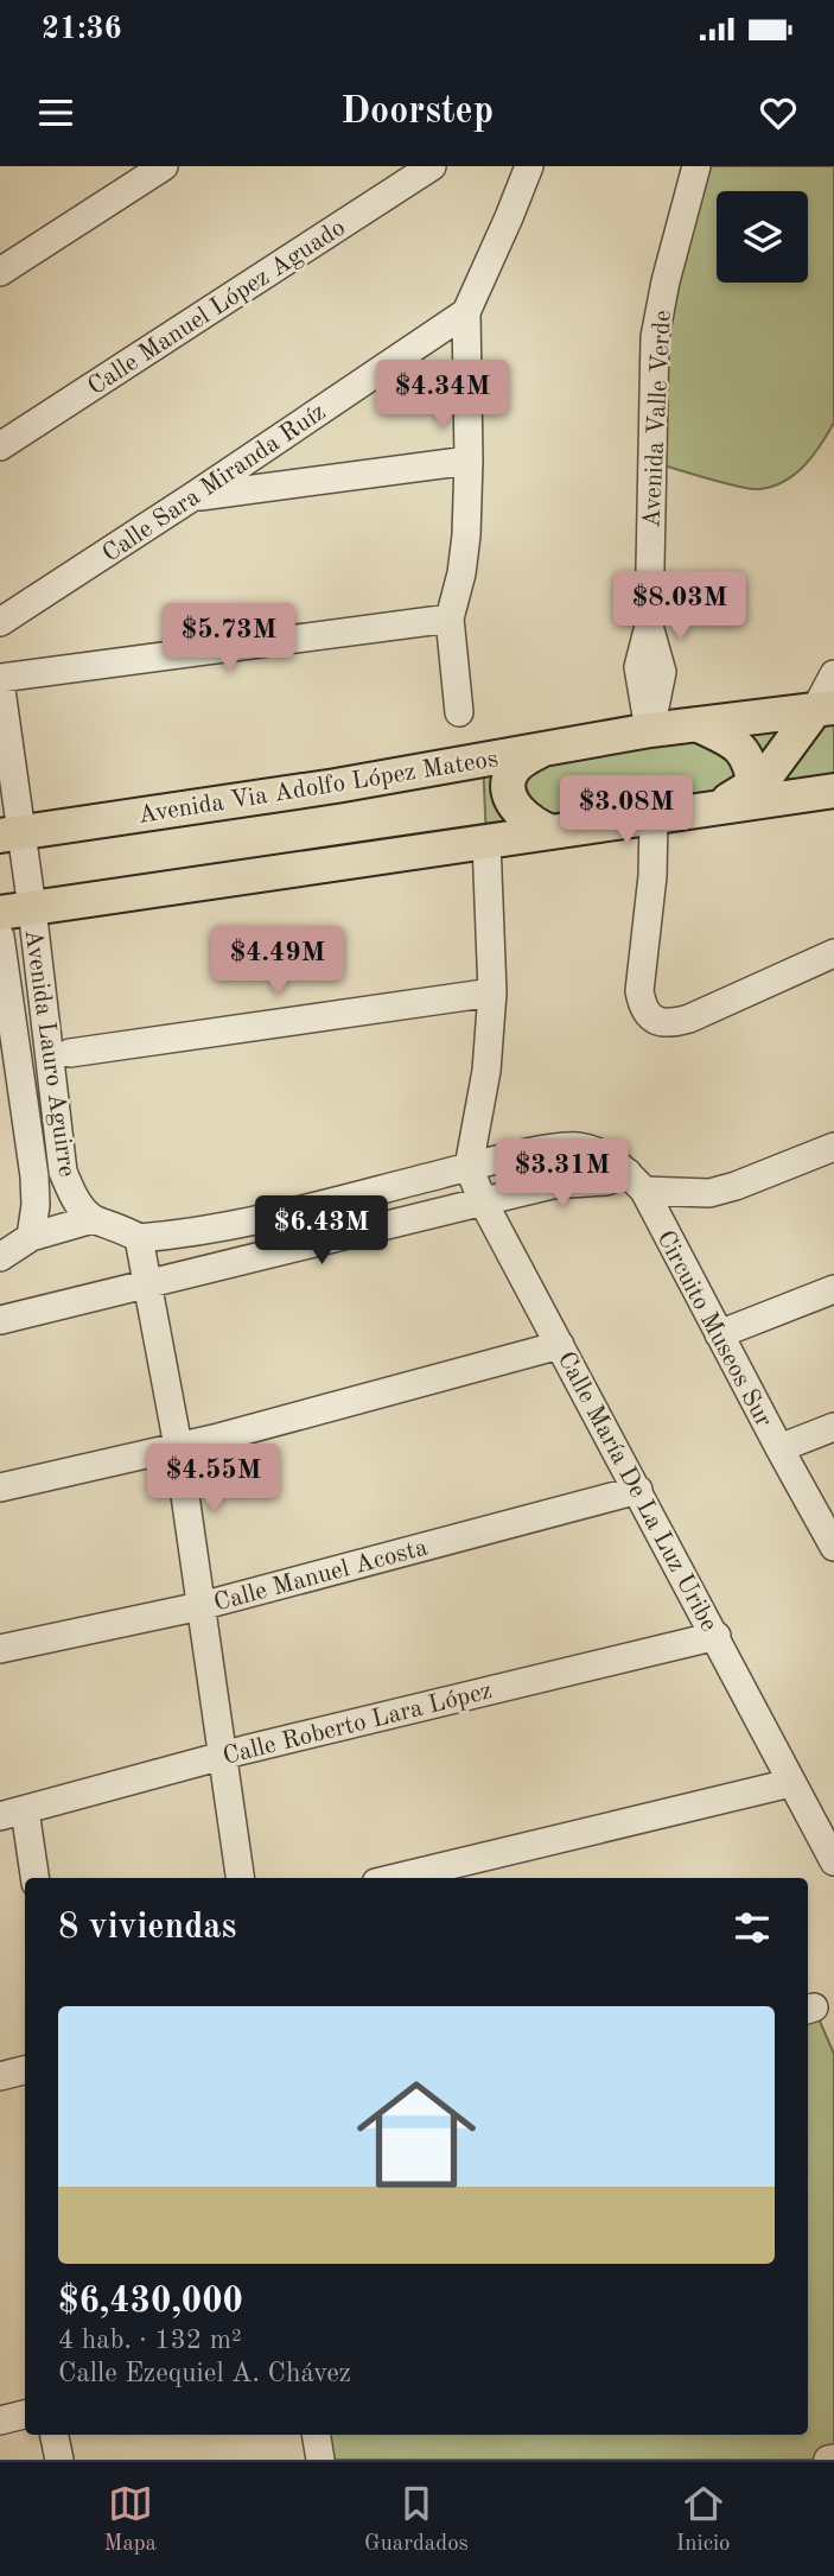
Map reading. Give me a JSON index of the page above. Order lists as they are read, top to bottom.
{
  "streets": {
    "main road": ["Avenida Via Adolfo López Mateos"],
    "street": [
      "Calle Manuel López Aguado",
      "Avenida Valle Verde",
      "Calle Sara Miranda Ruíz",
      "Avenida Lauro Aguirre",
      "Circuito Museos Sur",
      "Calle María De La Luz Uribe",
      "Calle Manuel Acosta",
      "Calle Roberto Lara López"
    ]
  },
  "crossings": [
    ["Avenida Valle Verde", "Avenida Via Adolfo López Mateos"],
    ["Avenida Via Adolfo López Mateos", "Avenida Lauro Aguirre"],
    ["Calle María De La Luz Uribe", "Calle Manuel Acosta"],
    ["Calle María De La Luz Uribe", "Calle Roberto Lara López"]
  ],
  "page": {
    "status": "21:36",
    "header": "Doorstep",
    "price": [
      "$4.34M",
      "$8.03M",
      "$5.73M",
      "$3.08M",
      "$4.49M",
      "$3.31M",
      "$6.43M",
      "$4.55M"
    ],
    "heading": "8 viviendas",
    "list": [
      {
        "name": "$6,430,000",
        "note": "4 hab. · 132 m² · Calle Ezequiel A. Chávez"
      }
    ],
    "tabs": ["Mapa", "Guardados", "Inicio"]
  }
}
